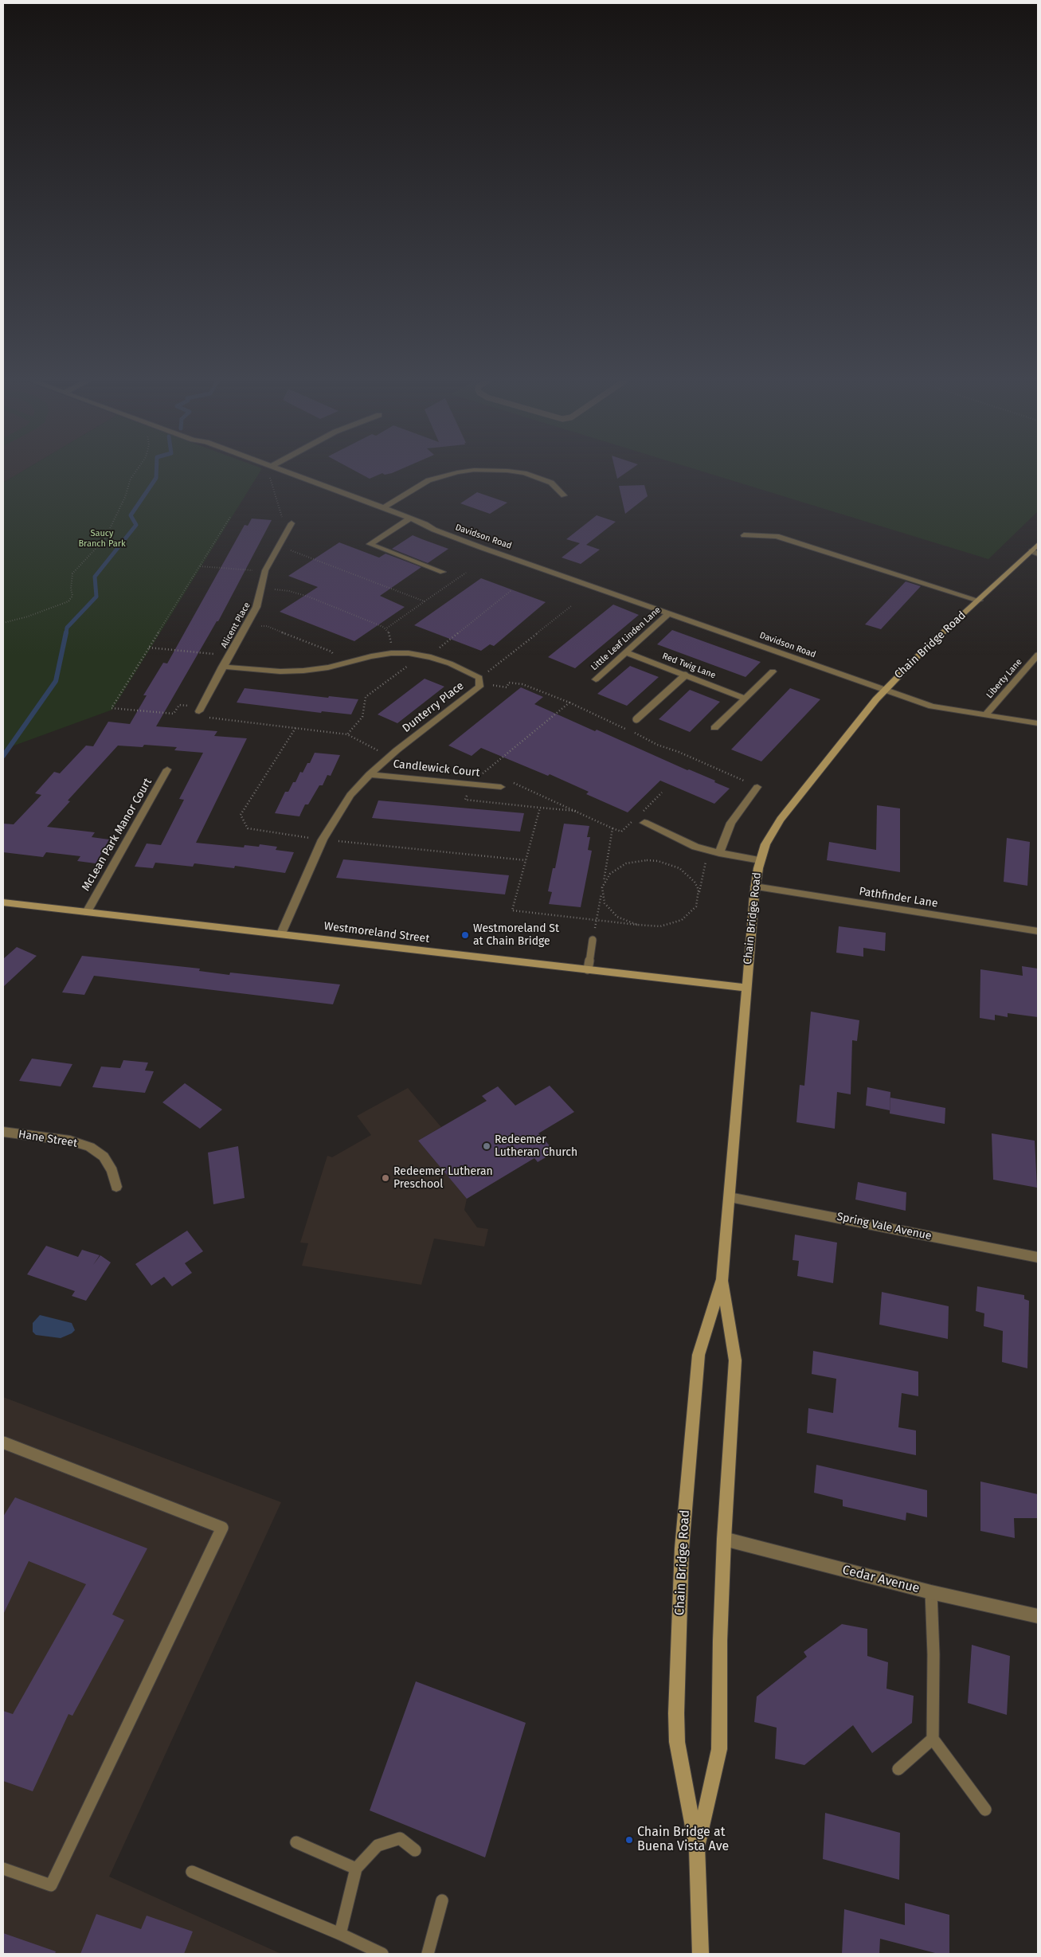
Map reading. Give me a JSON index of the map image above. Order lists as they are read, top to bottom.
{
  "streets": {
    "main road": ["Chain Bridge Road", "Westmoreland Street"],
    "street": [
      "Davidson Road",
      "Alicent Place",
      "Little Leaf Linden Lane",
      "Red Twig Lane",
      "Liberty Lane",
      "Dunterry Place",
      "Candlewick Court",
      "McLean Park Manor Court",
      "Pathfinder Lane",
      "Hane Street",
      "Spring Vale Avenue",
      "Cedar Avenue"
    ]
  },
  "crossings": [
    ["Davidson Road", "Little Leaf Linden Lane"],
    ["Davidson Road", "Chain Bridge Road"],
    ["Davidson Road", "Liberty Lane"],
    ["Alicent Place", "Dunterry Place"],
    ["Little Leaf Linden Lane", "Red Twig Lane"],
    ["Chain Bridge Road", "Liberty Lane"],
    ["Chain Bridge Road", "Pathfinder Lane"],
    ["Chain Bridge Road", "Westmoreland Street"],
    ["Chain Bridge Road", "Spring Vale Avenue"],
    ["Chain Bridge Road", "Cedar Avenue"],
    ["Dunterry Place", "Candlewick Court"],
    ["Dunterry Place", "Westmoreland Street"],
    ["McLean Park Manor Court", "Westmoreland Street"]
  ],
  "parks": ["Saucy Branch Park"],
  "places": [
    "Westmoreland St at Chain Bridge",
    "Redeemer Lutheran Church",
    "Redeemer Lutheran Preschool",
    "Chain Bridge at Buena Vista Ave"
  ]
}
